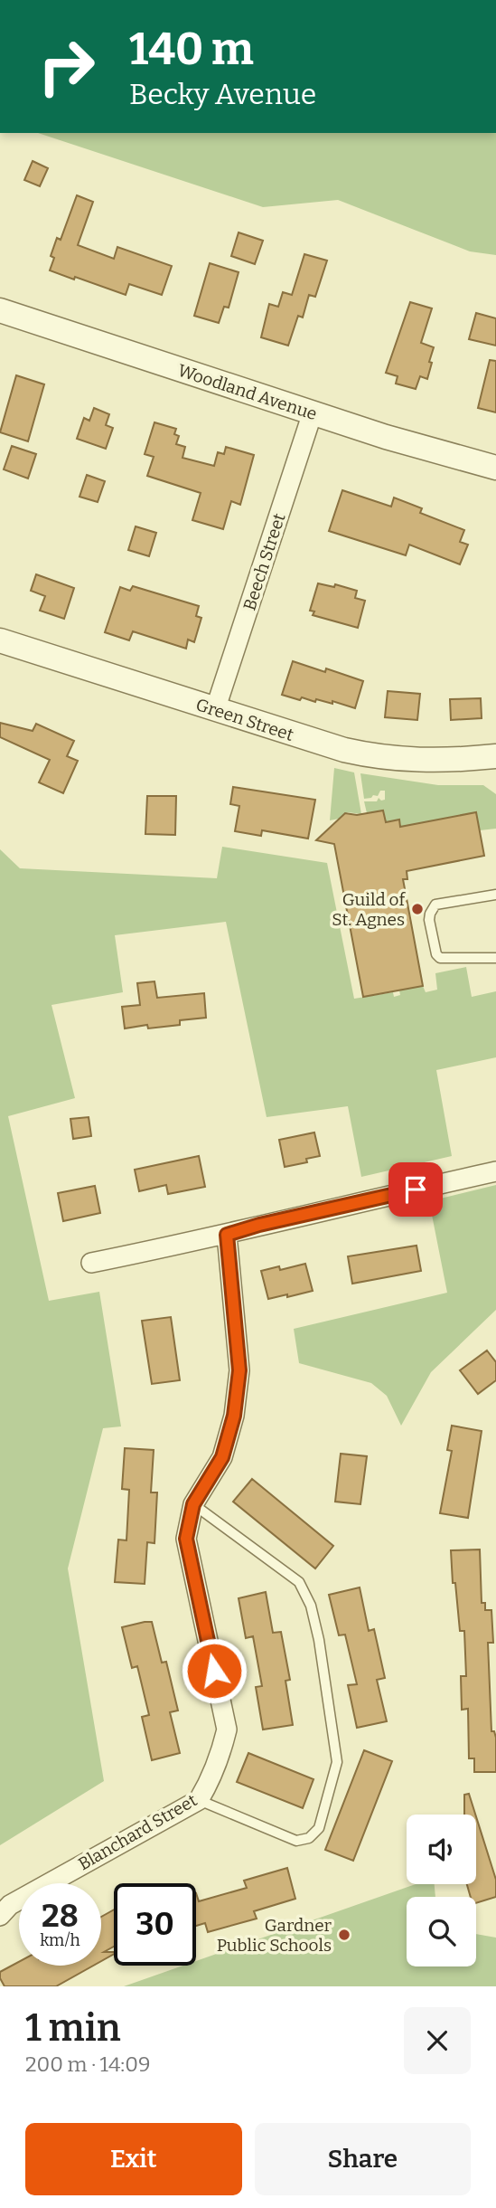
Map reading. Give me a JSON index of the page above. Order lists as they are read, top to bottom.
{
  "streets": {
    "street": [
      "Woodland Avenue",
      "Beech Street",
      "Green Street",
      "Blanchard Street"
    ]
  },
  "crossings": [
    ["Woodland Avenue", "Beech Street"],
    ["Beech Street", "Green Street"]
  ],
  "places": ["Guild of St. Agnes", "Gardner Public Schools"],
  "page": {
    "turn": ["140 m", "Becky Avenue"],
    "speed": "28 km/h",
    "limit": "30",
    "heading": ["1 min", "200 m · 14:09"],
    "buttons": ["Exit", "Share"]
  }
}
